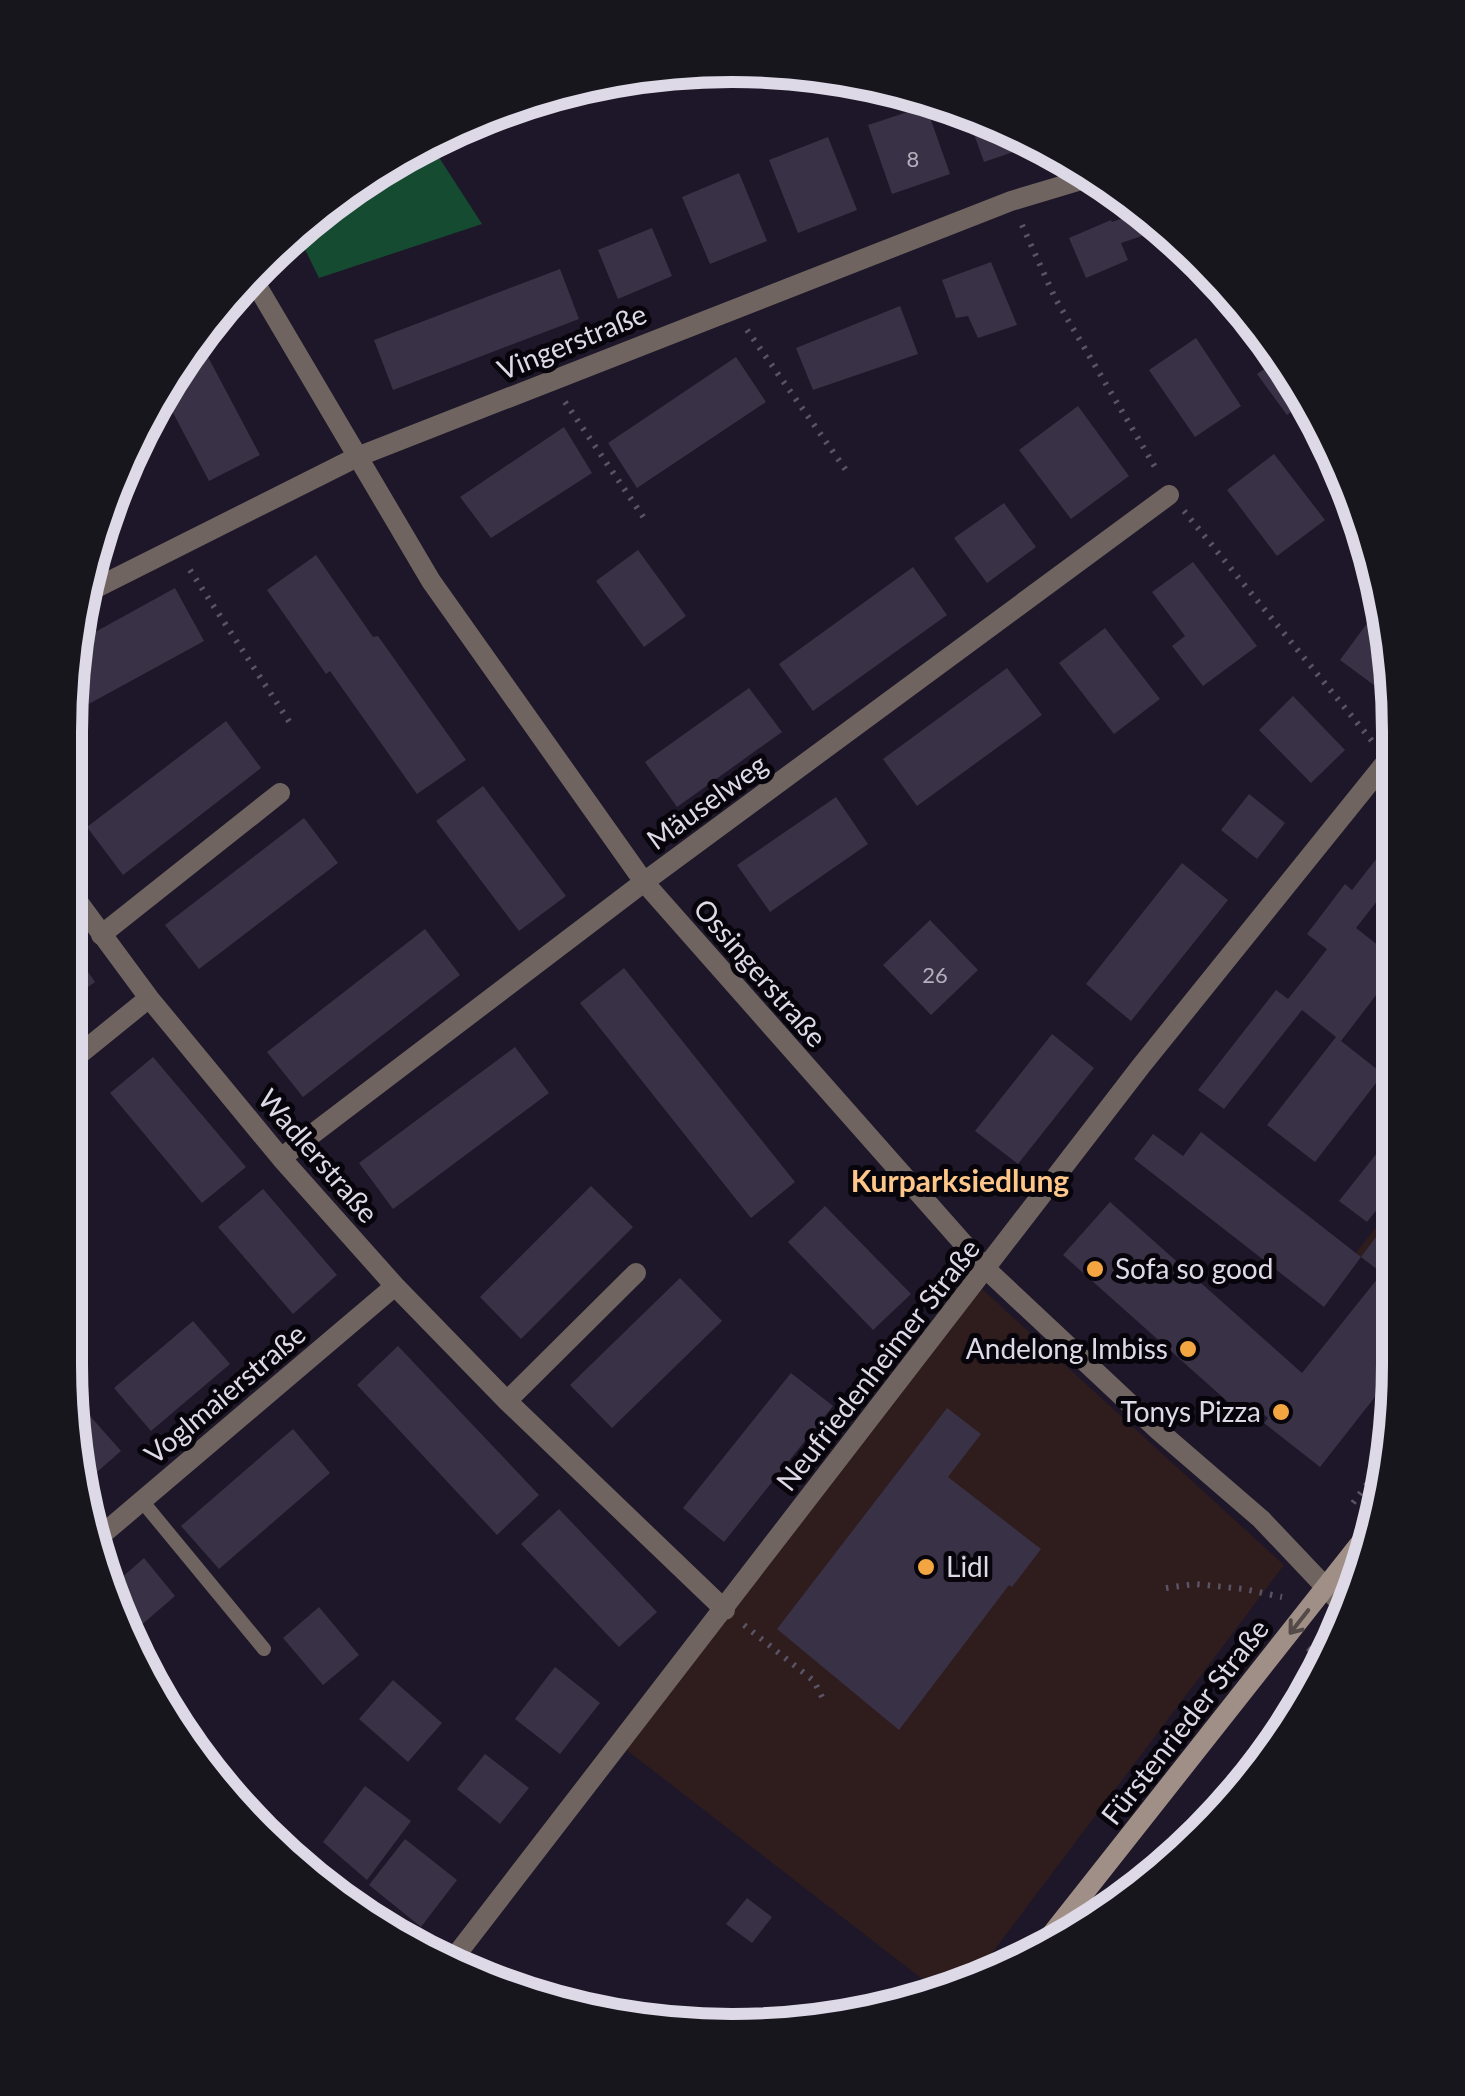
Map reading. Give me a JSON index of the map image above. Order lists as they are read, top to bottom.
{
  "streets": {
    "main road": ["Fürstenrieder Straße"],
    "street": [
      "Vingerstraße",
      "Mäuselweg",
      "Ossingerstraße",
      "Wadlerstraße",
      "Neufriedenheimer Straße",
      "Voglmaierstraße"
    ]
  },
  "crossings": [
    ["Vingerstraße", "Ossingerstraße"],
    ["Mäuselweg", "Ossingerstraße"],
    ["Mäuselweg", "Wadlerstraße"],
    ["Ossingerstraße", "Neufriedenheimer Straße"],
    ["Ossingerstraße", "Fürstenrieder Straße"],
    ["Wadlerstraße", "Neufriedenheimer Straße"],
    ["Wadlerstraße", "Voglmaierstraße"]
  ],
  "one_way": ["Fürstenrieder Straße"],
  "districts": ["Kurparksiedlung"],
  "places": [
    "Sofa so good",
    "Andelong Imbiss",
    "Tonys Pizza",
    "Lidl"
  ],
  "house_numbers": ["8", "26"]
}
